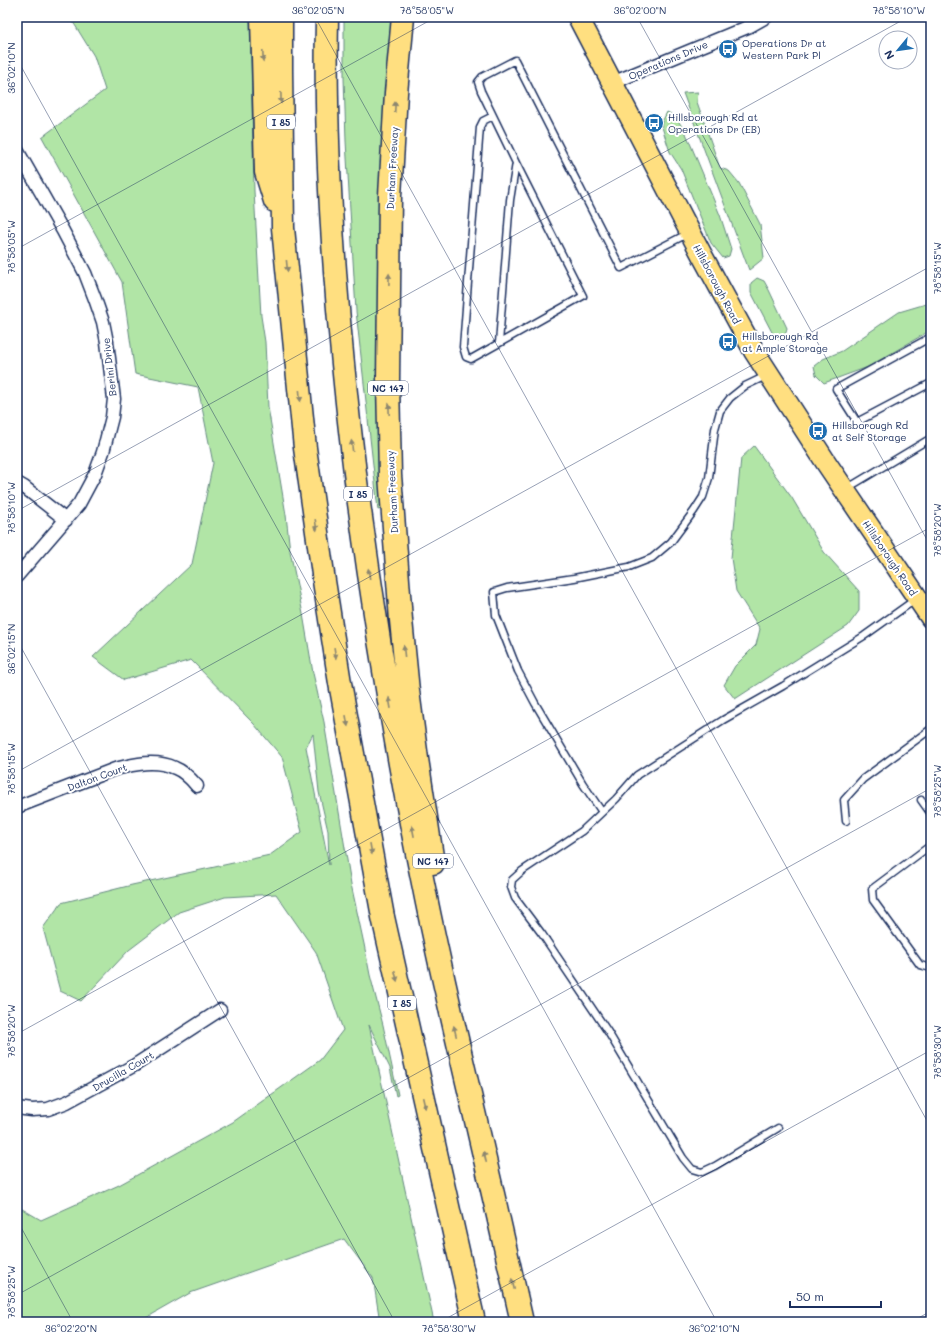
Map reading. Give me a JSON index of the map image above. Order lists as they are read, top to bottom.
{
  "streets": {
    "highway": ["I 85", "Durham Freeway", "NC 147"],
    "main road": ["Hillsborough Road"],
    "street": [
      "Operations Drive",
      "Berini Drive",
      "Dalton Court",
      "Drucilla Court"
    ]
  },
  "crossings": [
    ["Operations Drive", "Hillsborough Road"],
    ["I 85", "Durham Freeway"]
  ],
  "places": {
    "bus stop": [
      "Operations Dr at Western Park Pl",
      "Hillsborough Rd at Operations Dr (EB)",
      "Hillsborough Rd at Ample Storage",
      "Hillsborough Rd at Self Storage"
    ]
  },
  "scale_bar": "50 m",
  "north": "bottom left",
  "coordinates": [
    "36°02'05\"N",
    "78°58'05\"W",
    "36°02'00\"N",
    "78°58'10\"W",
    "36°02'10\"N",
    "78°58'15\"W",
    "78°58'20\"W",
    "36°02'15\"N",
    "78°58'25\"W",
    "78°58'30\"W",
    "36°02'20\"N"
  ]
}
